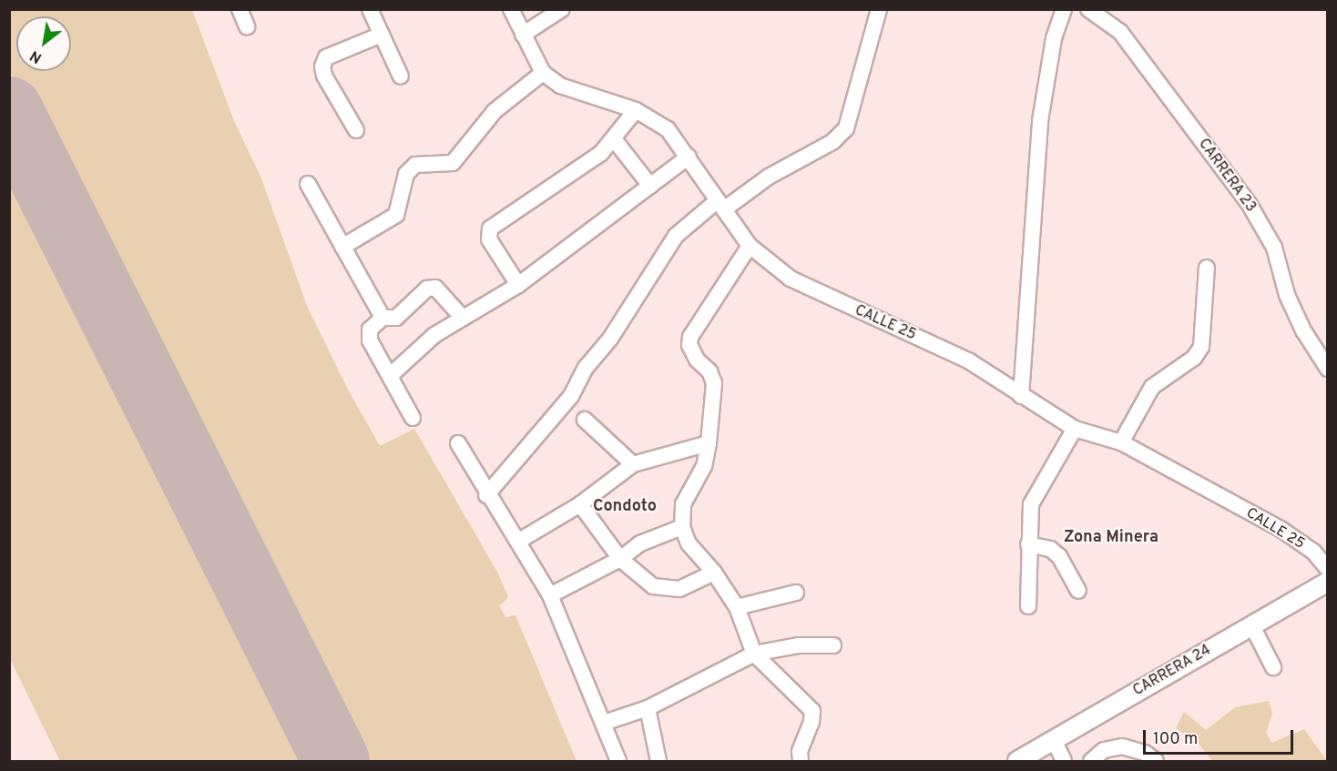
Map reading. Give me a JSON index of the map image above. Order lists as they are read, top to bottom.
{
  "streets": {
    "main road": ["CARRERA 24"],
    "street": ["CARRERA 23", "CALLE 25"]
  },
  "districts": ["Condoto", "Zona Minera"],
  "scale_bar": "100 m",
  "north": "bottom left"
}
